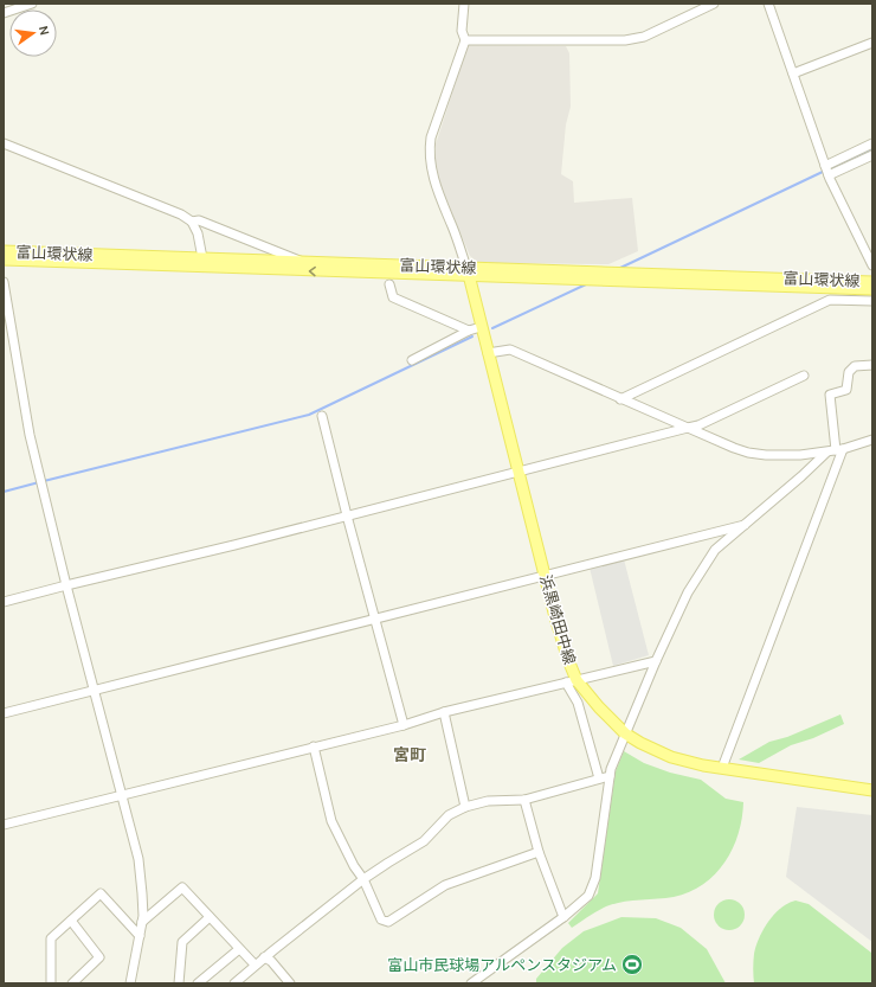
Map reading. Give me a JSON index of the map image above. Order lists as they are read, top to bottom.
{
  "streets": {
    "main road": ["富山環状線", "浜黒崎田中線"]
  },
  "crossings": [
    ["富山環状線", "浜黒崎田中線"]
  ],
  "districts": ["宮町"],
  "places": {
    "sports": ["富山市民球場アルペンスタジアム"]
  },
  "north": "right"
}
